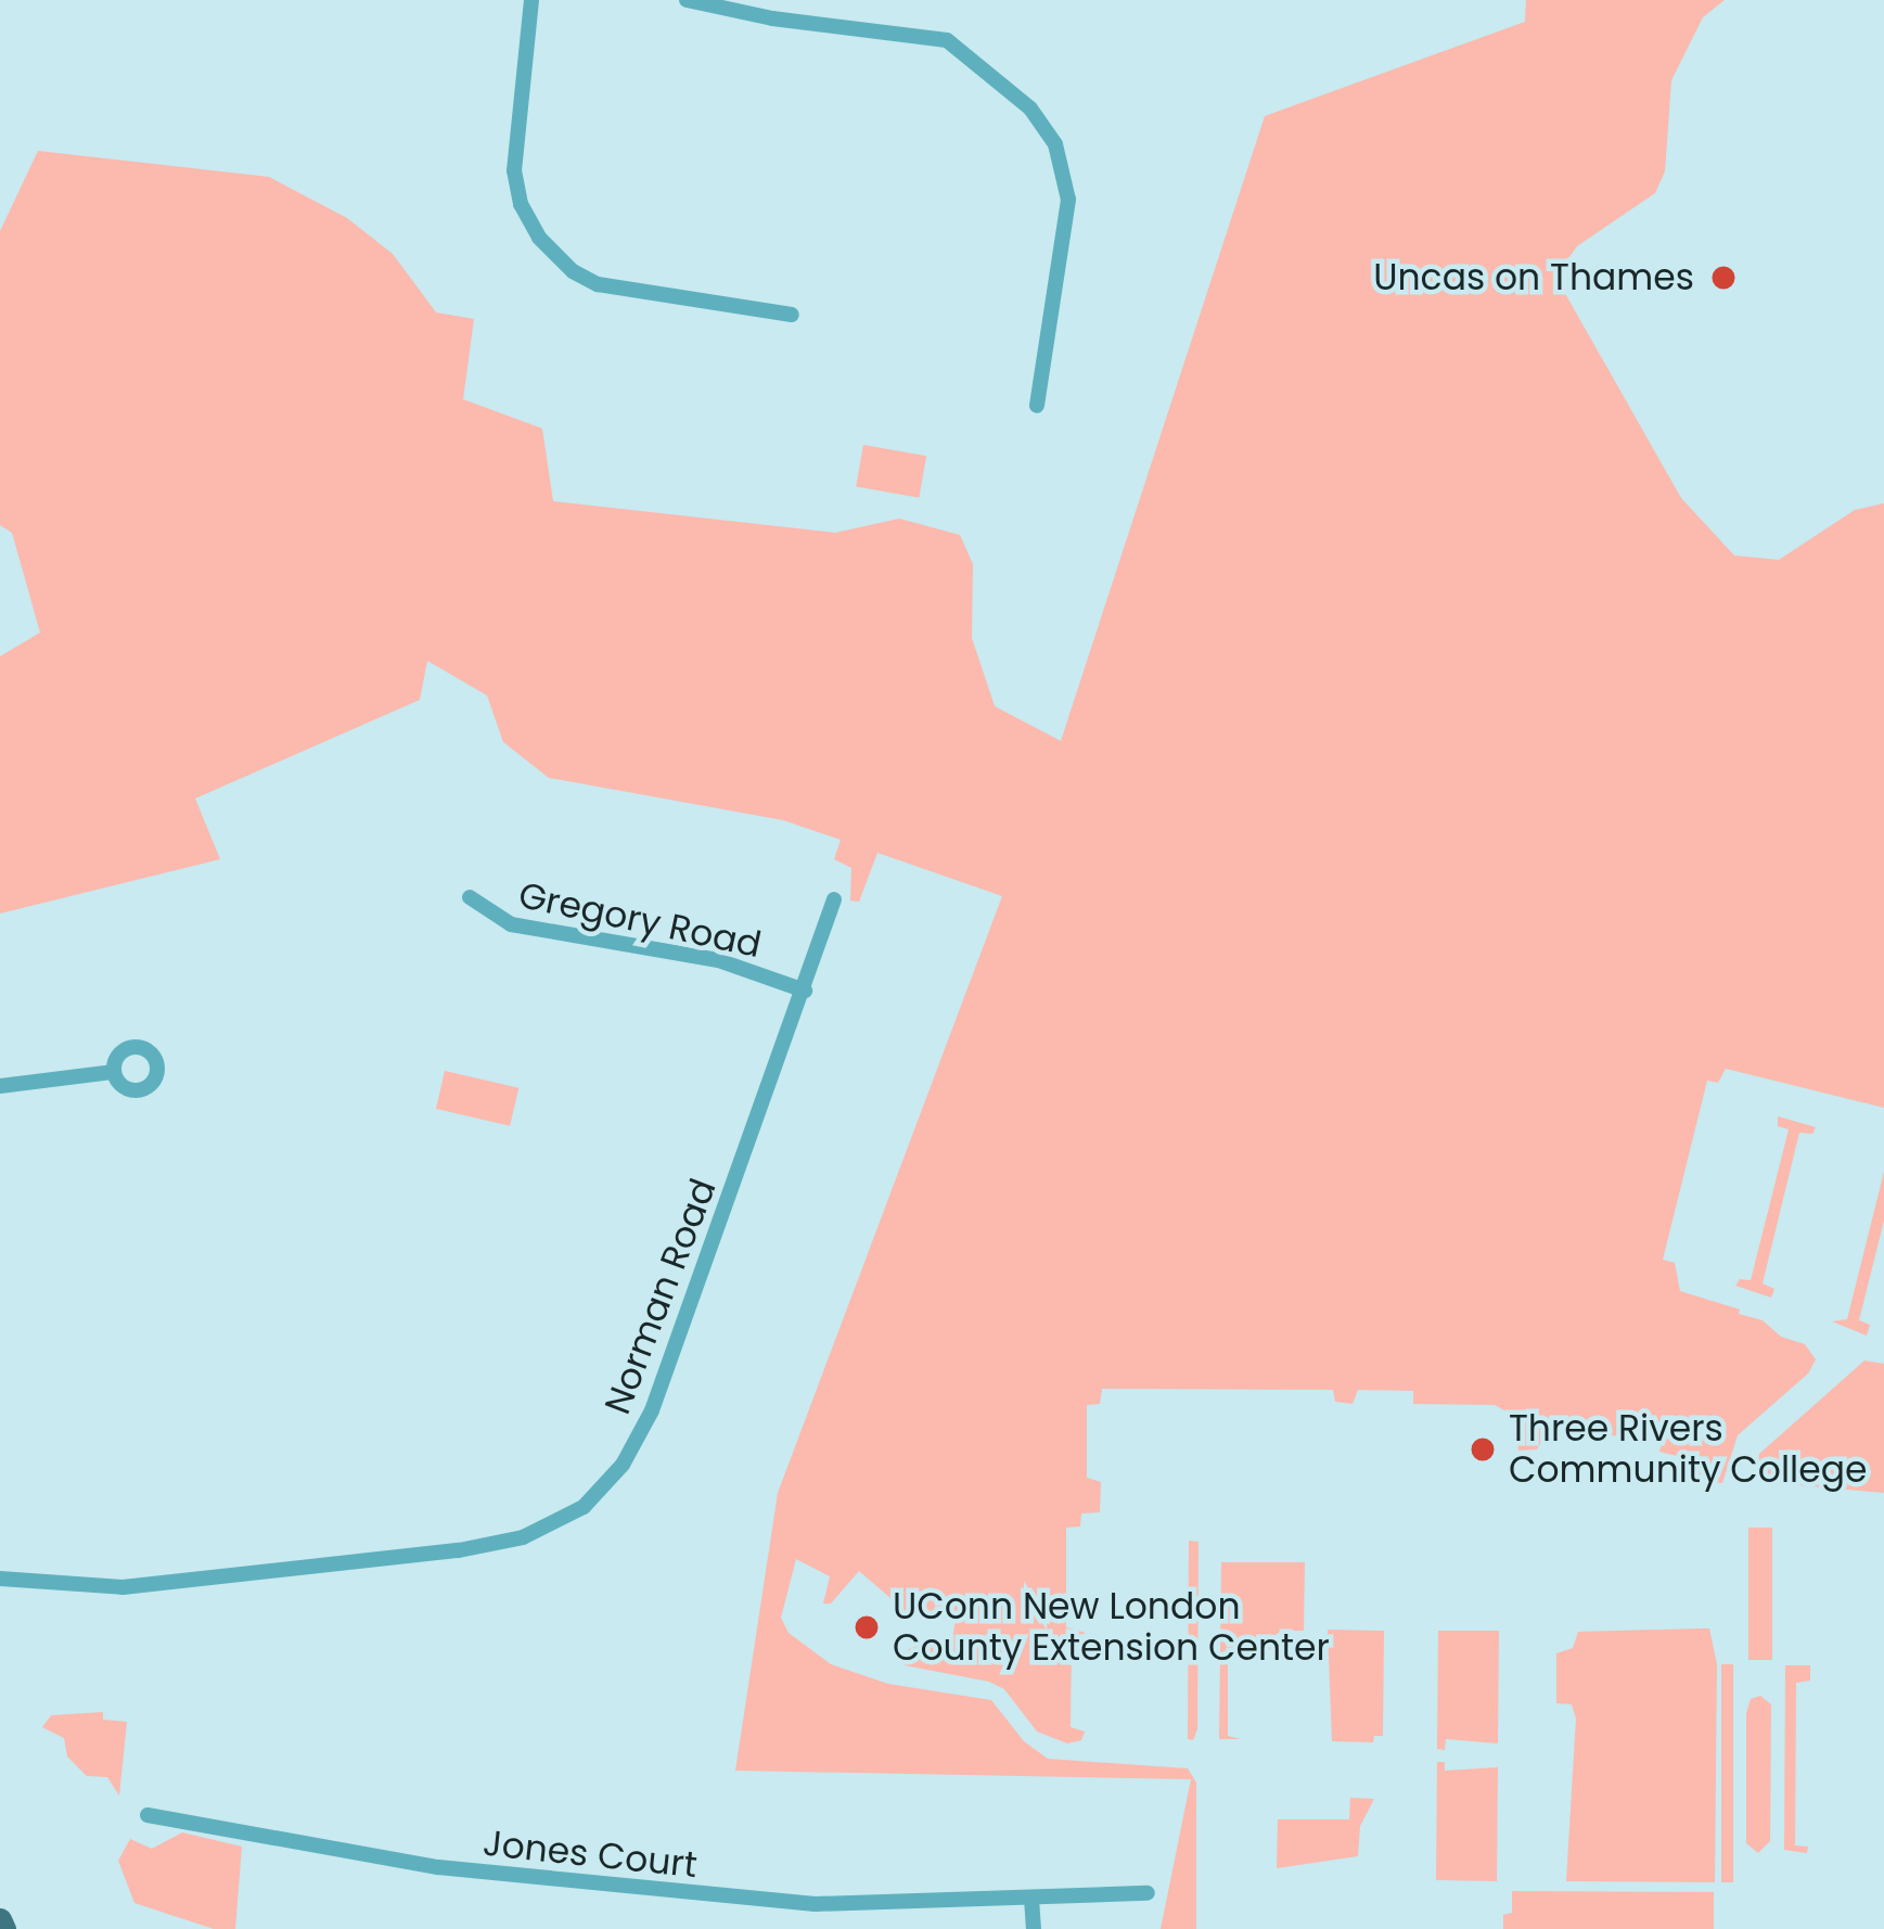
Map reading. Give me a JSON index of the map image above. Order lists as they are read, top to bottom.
{
  "streets": {
    "street": ["Gregory Road", "Norman Road", "Jones Court"]
  },
  "crossings": [
    ["Gregory Road", "Norman Road"]
  ],
  "places": ["Uncas on Thames", "Three Rivers Community College", "UConn New London County Extension Center"]
}
